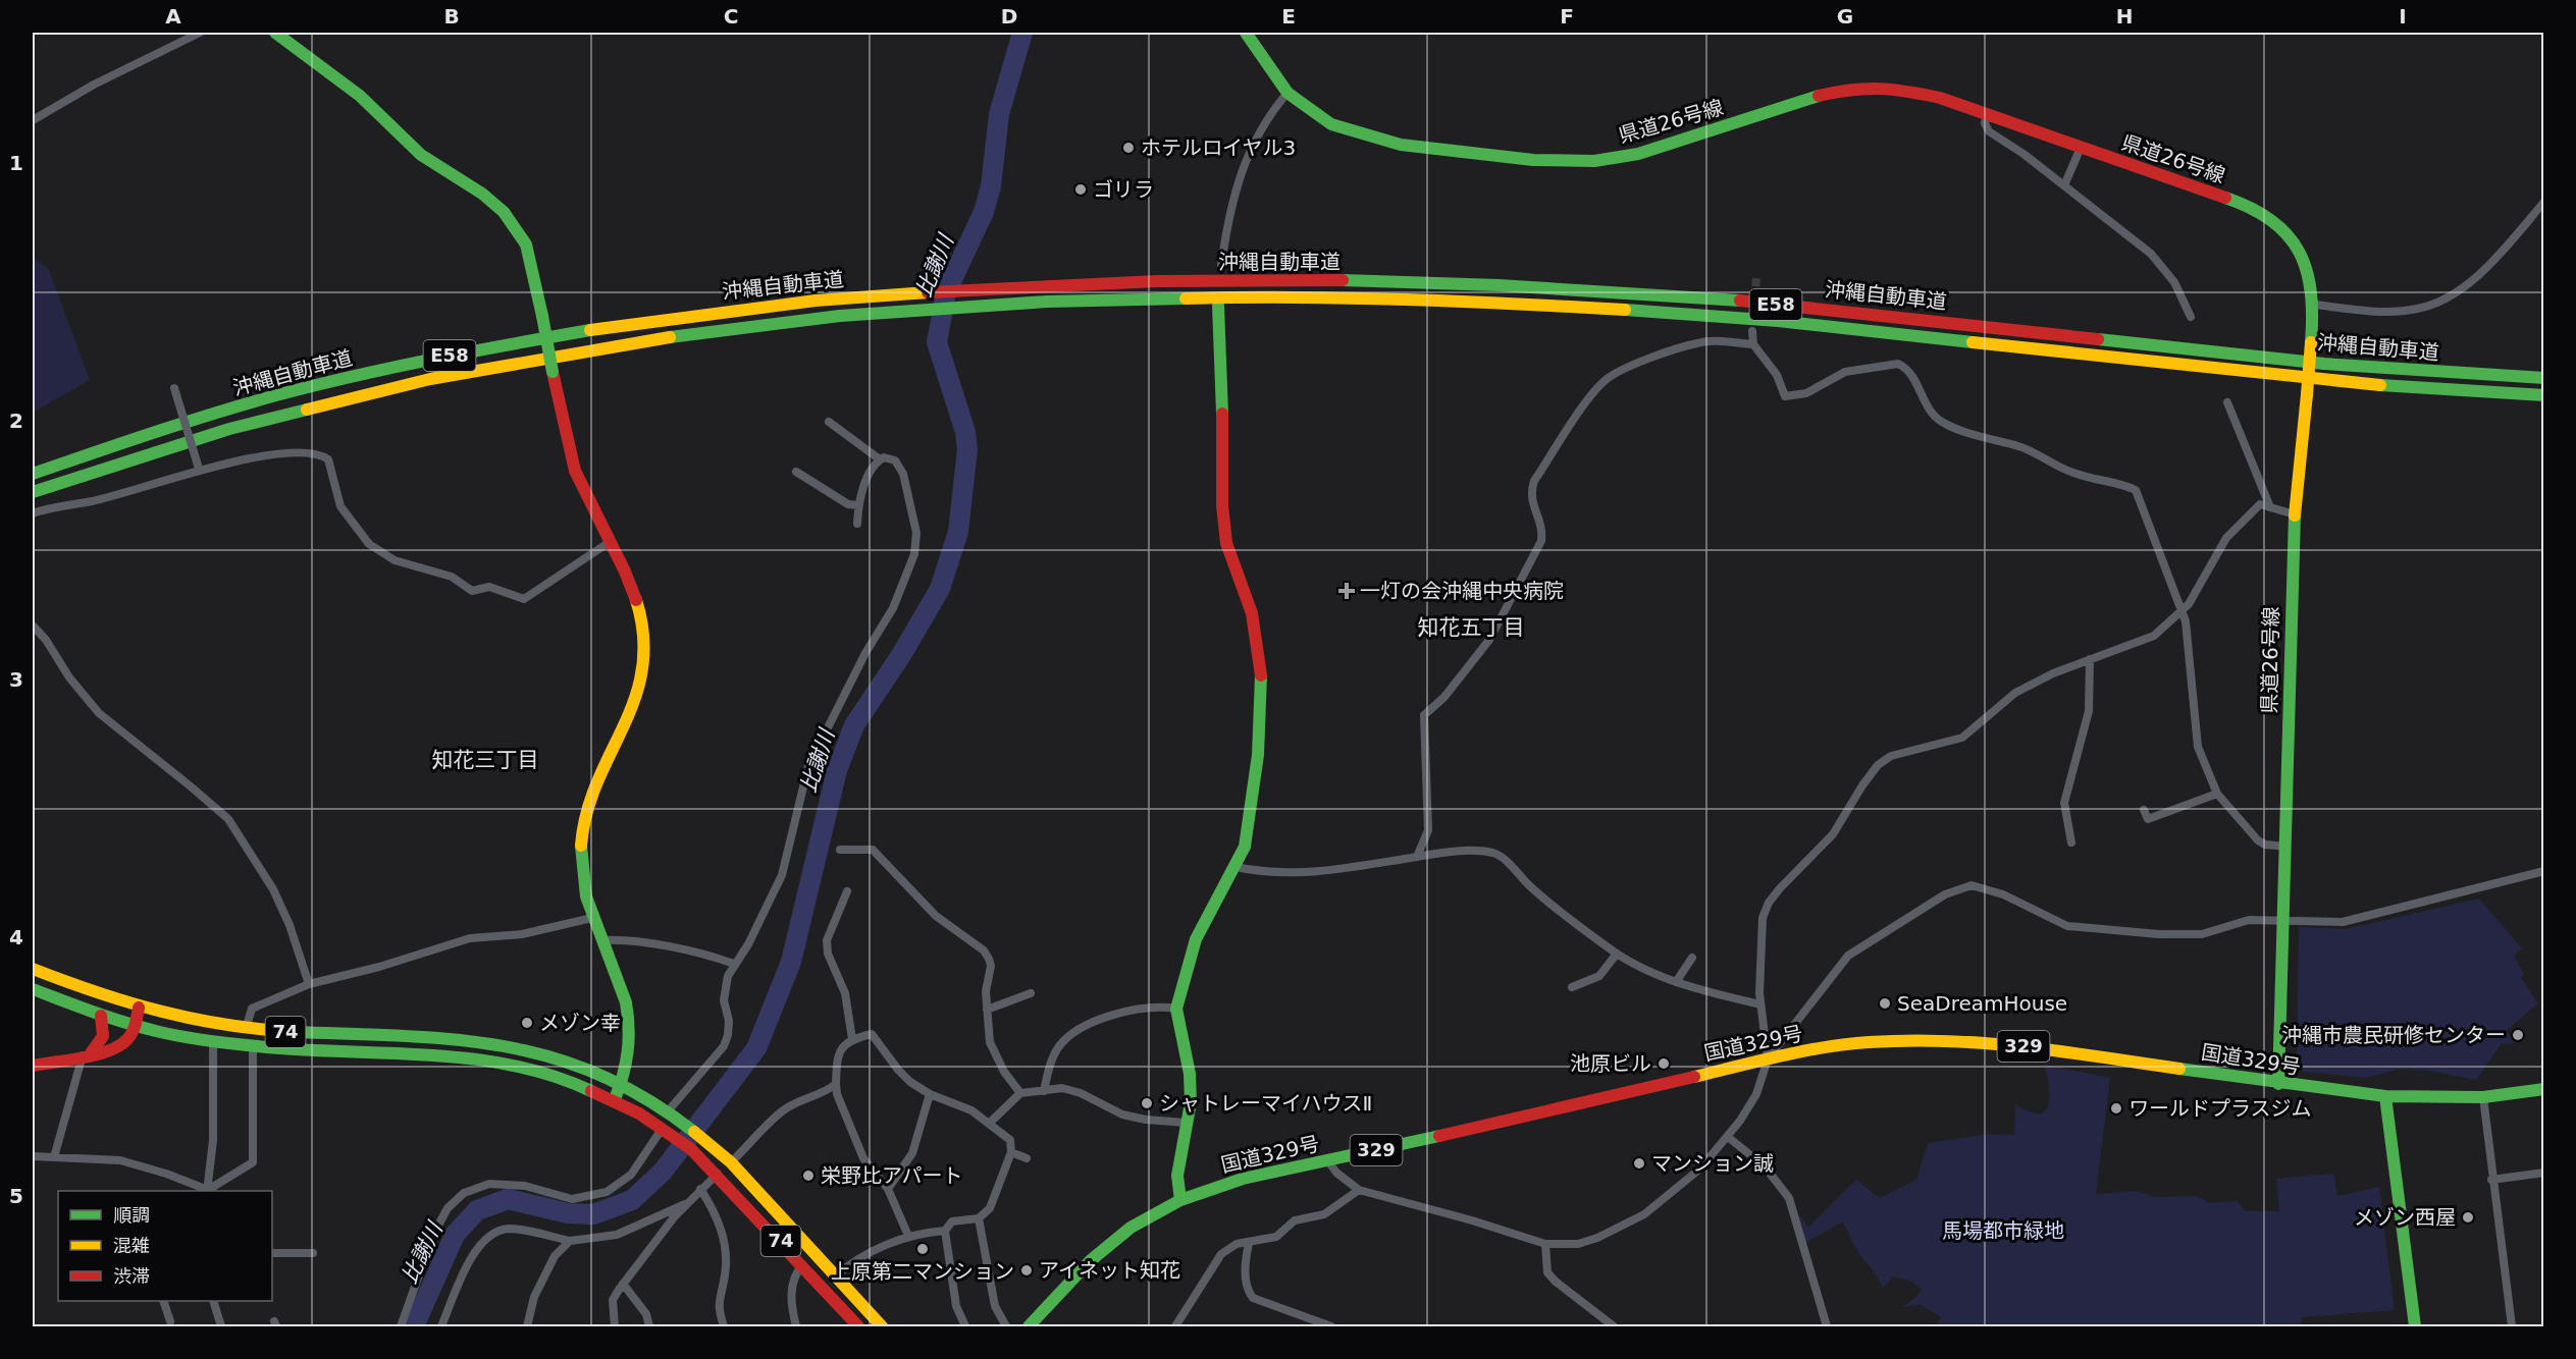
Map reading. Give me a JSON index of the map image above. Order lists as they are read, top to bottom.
{
  "streets": {
    "main road": [
      "県道26号線",
      "沖縄自動車道",
      "E58",
      "74",
      "国道329号",
      "329"
    ]
  },
  "crossings": [
    ["県道26号線", "国道329号"]
  ],
  "districts": ["知花五丁目", "知花三丁目"],
  "water": ["比謝川"],
  "parks": ["馬場都市緑地"],
  "places": {
    "other": [
      "ホテルロイヤル3",
      "ゴリラ",
      "SeaDreamHouse",
      "メゾン幸",
      "沖縄市農民研修センター",
      "池原ビル",
      "シャトレーマイハウスⅡ",
      "ワールドプラスジム",
      "マンション誠",
      "栄野比アパート",
      "メゾン西屋",
      "上原第二マンション",
      "アイネット知花"
    ],
    "health": ["一灯の会沖縄中央病院"]
  },
  "legend": ["順調", "混雑", "渋滞"],
  "grid": {
    "columns": [
      "A",
      "B",
      "C",
      "D",
      "E",
      "F",
      "G",
      "H",
      "I"
    ],
    "rows": [
      "1",
      "2",
      "3",
      "4",
      "5"
    ]
  }
}
